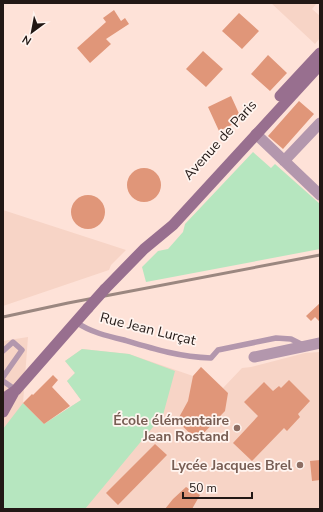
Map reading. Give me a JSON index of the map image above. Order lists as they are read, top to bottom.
{
  "streets": {
    "main road": ["Avenue de Paris"],
    "lane": ["Rue Jean Lurçat"]
  },
  "crossings": [
    ["Avenue de Paris", "Rue Jean Lurçat"]
  ],
  "places": ["École élémentaire Jean Rostand", "Lycée Jacques Brel"],
  "scale_bar": "50 m",
  "north": "bottom left"
}
